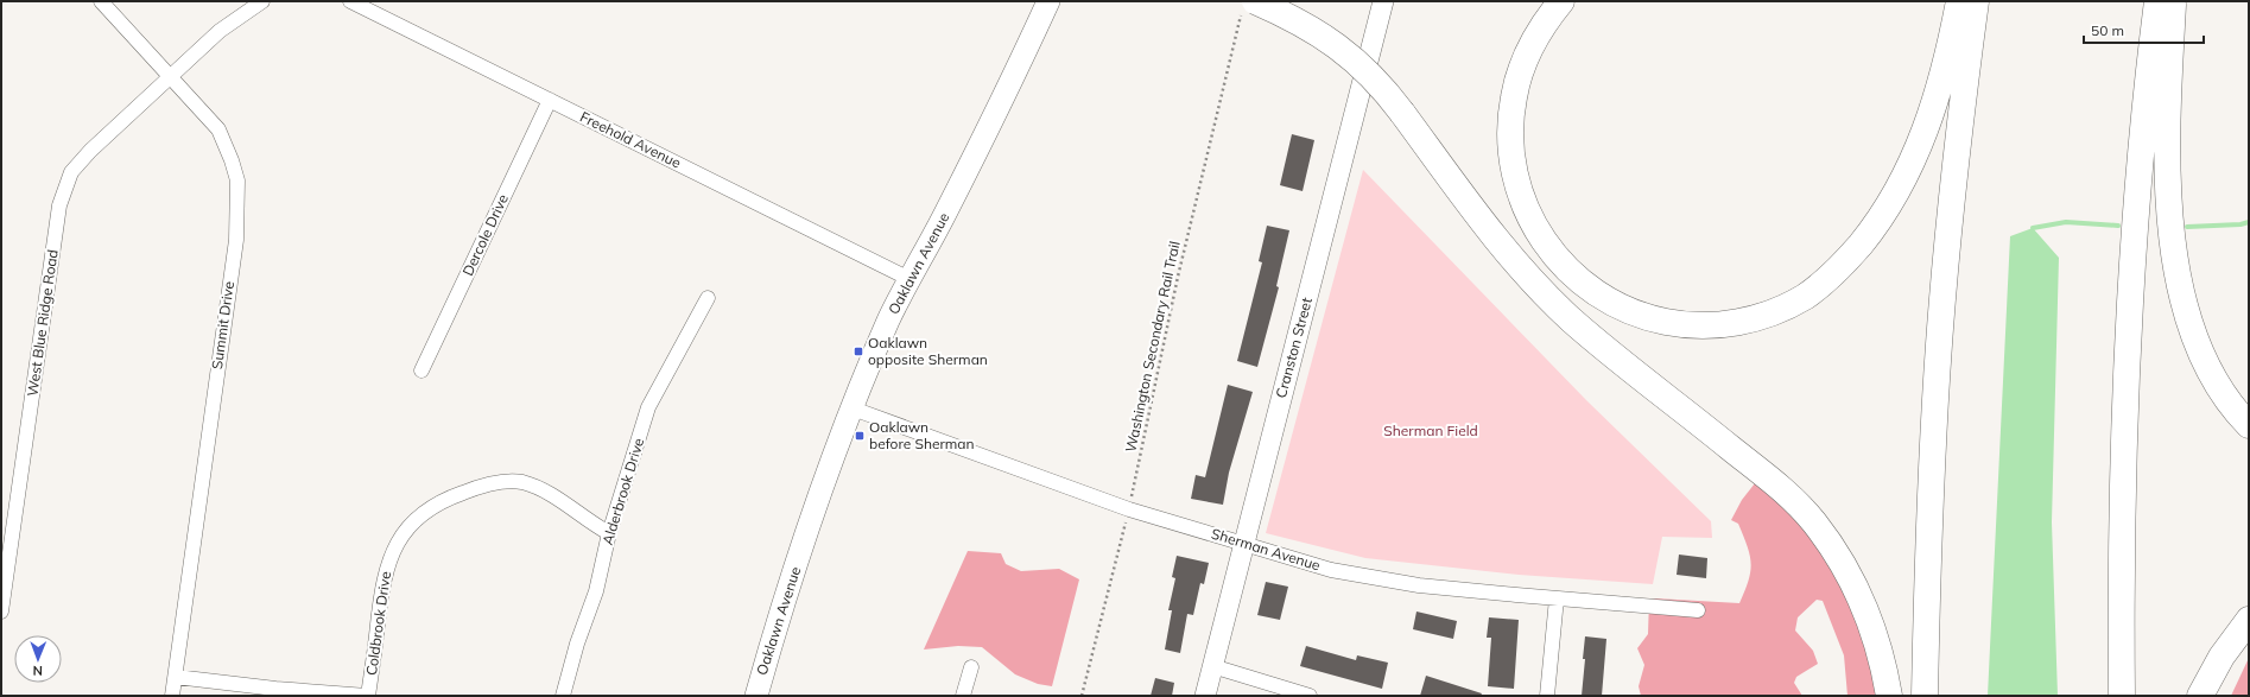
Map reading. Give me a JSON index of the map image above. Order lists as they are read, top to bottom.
{
  "streets": {
    "main road": ["Oaklawn Avenue"],
    "street": [
      "Freehold Avenue",
      "Dercole Drive",
      "West Blue Ridge Road",
      "Summit Drive",
      "Cranston Street",
      "Alderbrook Drive",
      "Sherman Avenue",
      "Coldbrook Drive"
    ],
    "path": ["Washington Secondary Rail Trail"]
  },
  "crossings": [
    ["Freehold Avenue", "Dercole Drive"],
    ["Freehold Avenue", "Oaklawn Avenue"],
    ["Oaklawn Avenue", "Sherman Avenue"],
    ["West Blue Ridge Road", "Summit Drive"],
    ["Washington Secondary Rail Trail", "Sherman Avenue"],
    ["Cranston Street", "Sherman Avenue"],
    ["Alderbrook Drive", "Coldbrook Drive"]
  ],
  "parks": ["Sherman Field"],
  "places": {
    "transit": ["Oaklawn opposite Sherman", "Oaklawn before Sherman"]
  },
  "scale_bar": "50 m",
  "north": "bottom"
}
